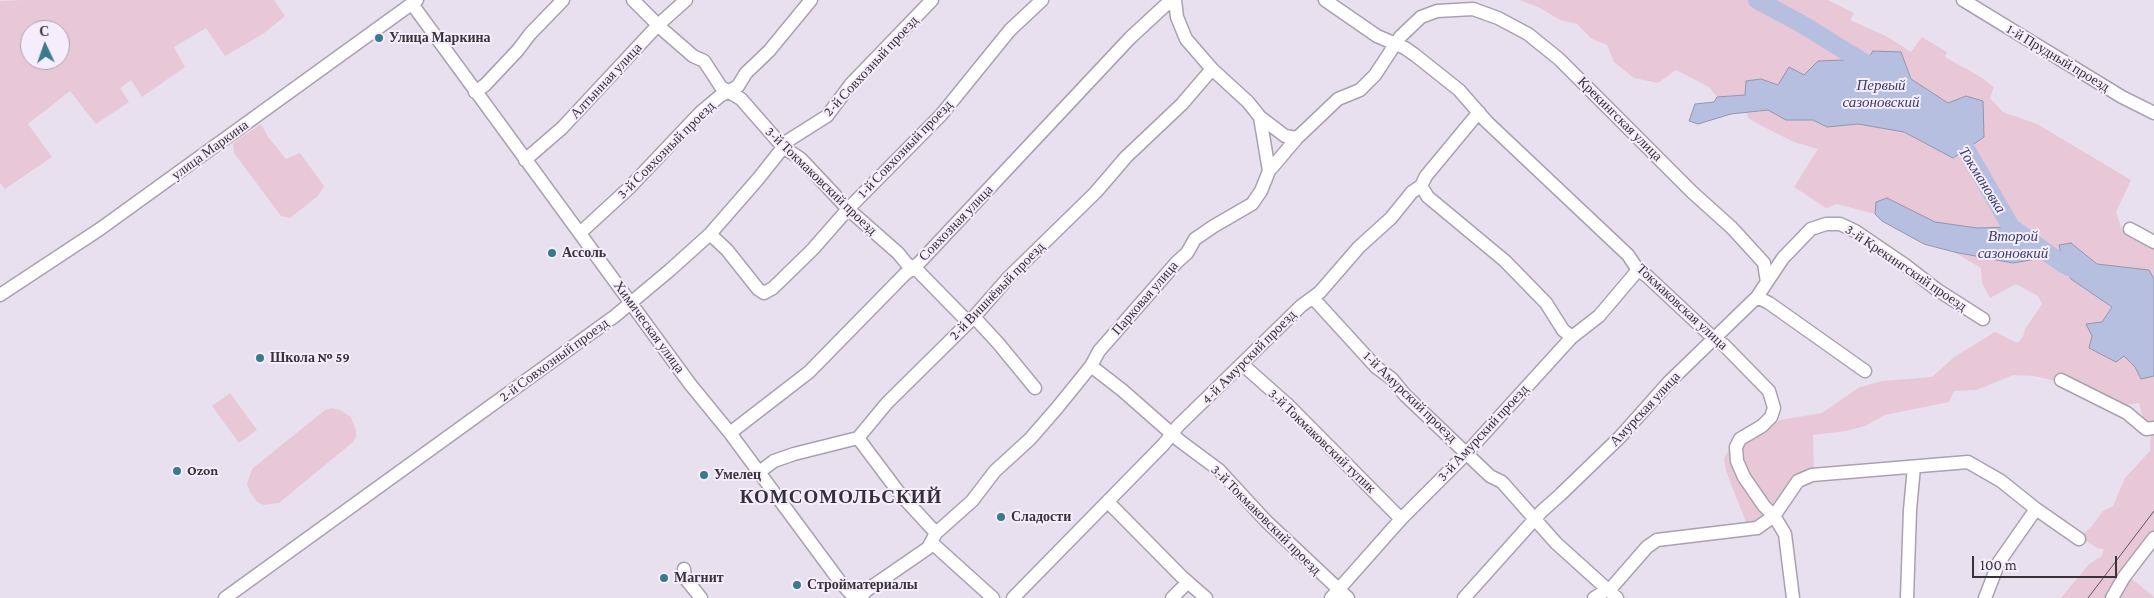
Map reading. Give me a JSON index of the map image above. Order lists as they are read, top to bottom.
{
  "streets": {
    "street": [
      "1-й Прудный проезд",
      "2-й Совхозный проезд",
      "Алтынная улица",
      "Крекингская улица",
      "1-й Совхозный проезд",
      "улица Маркина",
      "3-й Совхозный проезд",
      "3-й Токмаковский проезд",
      "Совхозная улица",
      "3-й Крекингский проезд",
      "2-й Вишнёвый проезд",
      "Парковая улица",
      "Токмаковская улица",
      "Химическая улица",
      "4-й Амурский проезд",
      "1-й Амурский проезд",
      "Амурская улица",
      "3-й Амурский проезд",
      "3-й Токмаковский тупик"
    ]
  },
  "crossings": [
    ["2-й Совхозный проезд", "1-й Совхозный проезд"],
    ["2-й Совхозный проезд", "3-й Токмаковский проезд"],
    ["2-й Совхозный проезд", "Химическая улица"],
    ["Алтынная улица", "3-й Токмаковский проезд"],
    ["Алтынная улица", "Химическая улица"],
    ["Крекингская улица", "Парковая улица"],
    ["Крекингская улица", "Амурская улица"],
    ["1-й Совхозный проезд", "3-й Токмаковский проезд"],
    ["улица Маркина", "Химическая улица"],
    ["3-й Совхозный проезд", "3-й Токмаковский проезд"],
    ["3-й Совхозный проезд", "Химическая улица"],
    ["3-й Токмаковский проезд", "Совхозная улица"],
    ["3-й Токмаковский проезд", "2-й Вишнёвый проезд"],
    ["3-й Токмаковский проезд", "Парковая улица"],
    ["3-й Токмаковский проезд", "4-й Амурский проезд"],
    ["3-й Токмаковский проезд", "3-й Амурский проезд"],
    ["Совхозная улица", "Химическая улица"],
    ["3-й Крекингский проезд", "Амурская улица"],
    ["Парковая улица", "Токмаковская улица"],
    ["Токмаковская улица", "4-й Амурский проезд"],
    ["Токмаковская улица", "Амурская улица"],
    ["Токмаковская улица", "3-й Амурский проезд"],
    ["4-й Амурский проезд", "1-й Амурский проезд"],
    ["4-й Амурский проезд", "3-й Токмаковский тупик"],
    ["1-й Амурский проезд", "Амурская улица"],
    ["1-й Амурский проезд", "3-й Амурский проезд"],
    ["3-й Амурский проезд", "3-й Токмаковский тупик"]
  ],
  "districts": ["КОМСОМОЛЬСКИЙ"],
  "water": ["Первый сазоновский", "Токмановка", "Второй сазоновкий"],
  "places": [
    "Улица Маркина",
    "Ассоль",
    "Школа № 59",
    "Ozon",
    "Умелец",
    "Сладости",
    "Магнит",
    "Стройматериалы"
  ],
  "scale_bar": "100 m",
  "north": "top"
}
